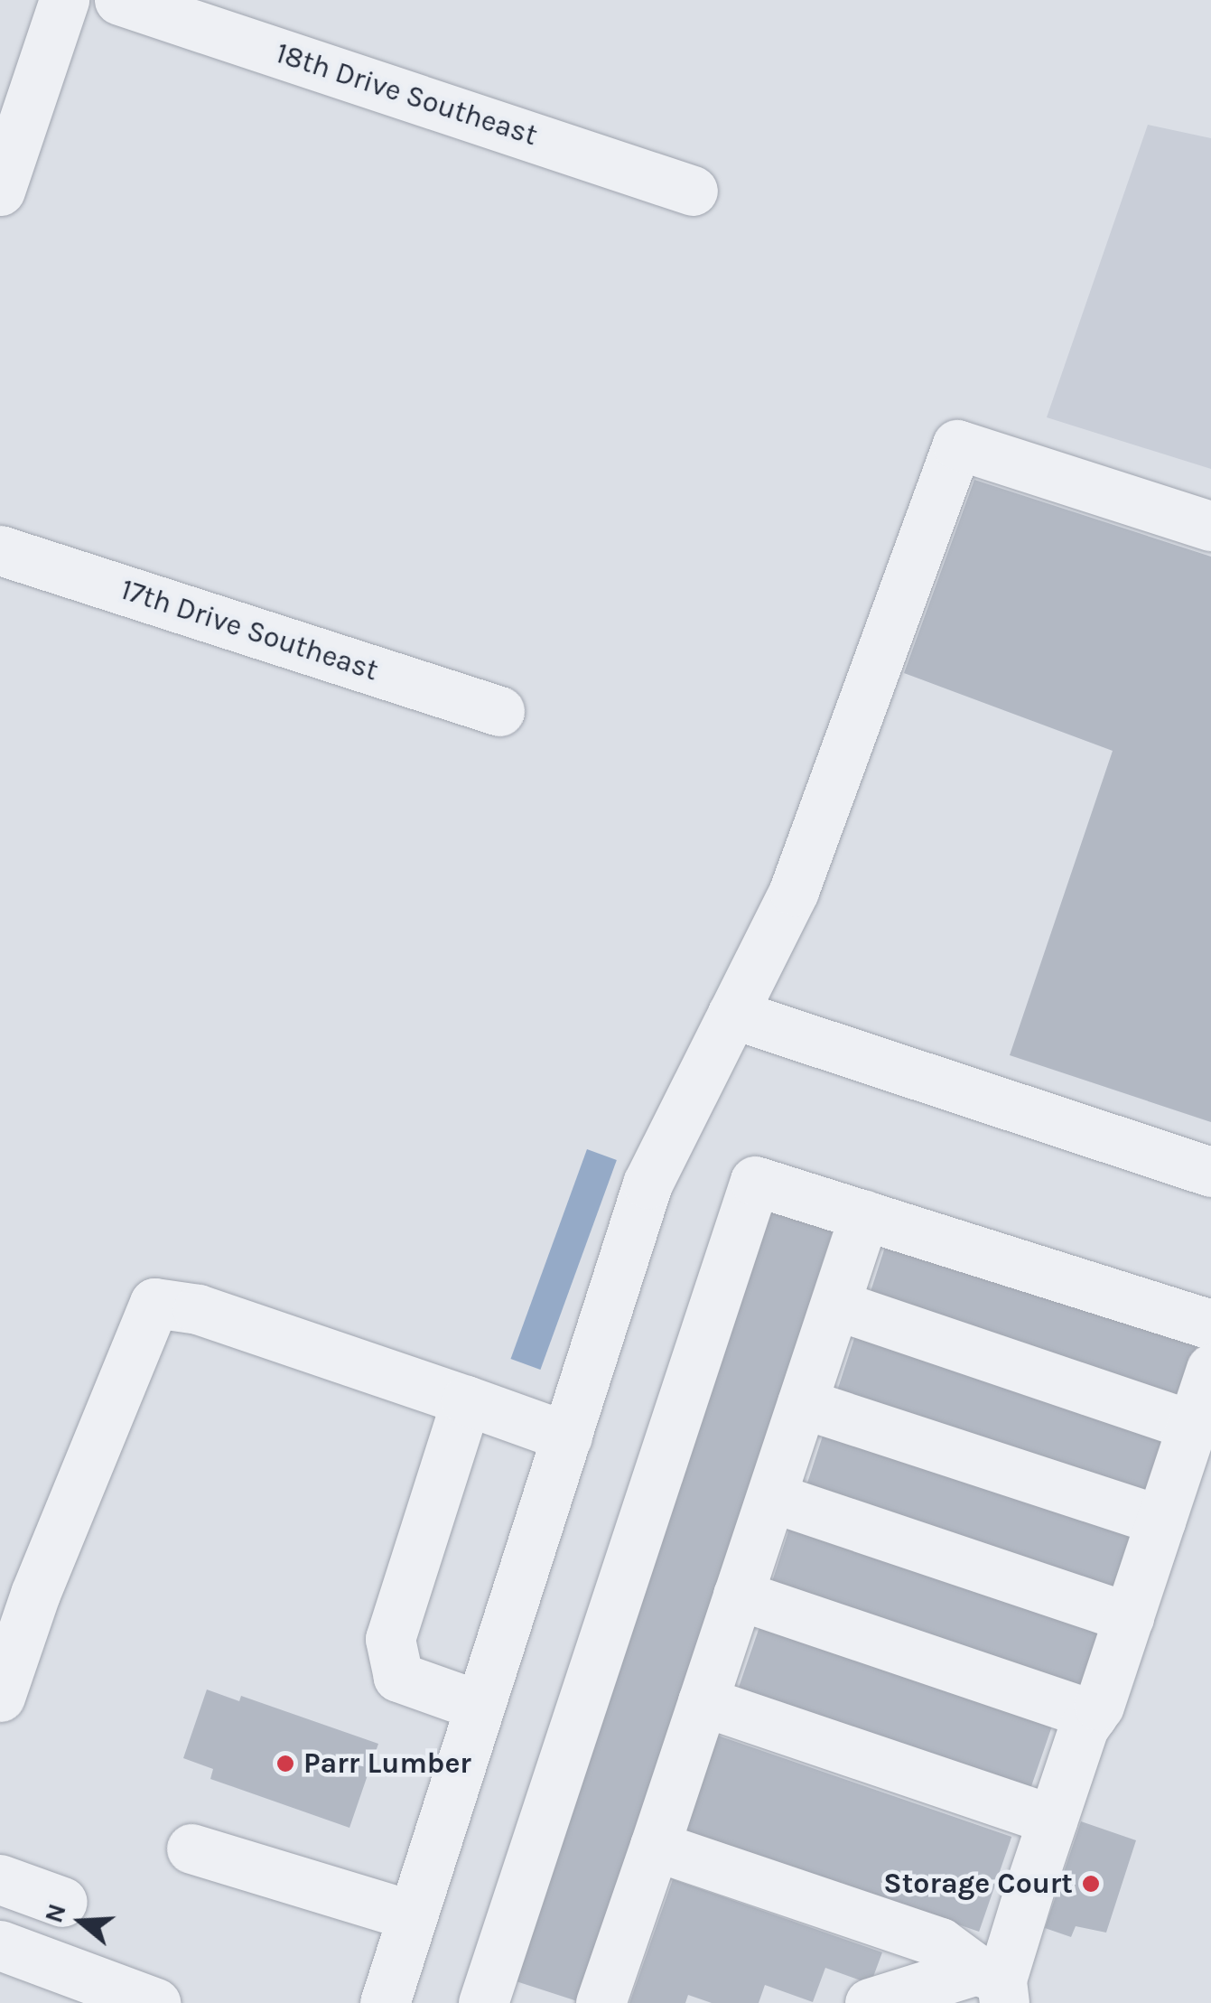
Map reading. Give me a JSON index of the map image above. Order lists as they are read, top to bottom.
{
  "streets": {
    "street": ["18th Drive Southeast", "17th Drive Southeast"]
  },
  "places": ["Parr Lumber", "Storage Court"],
  "north": "left"
}
